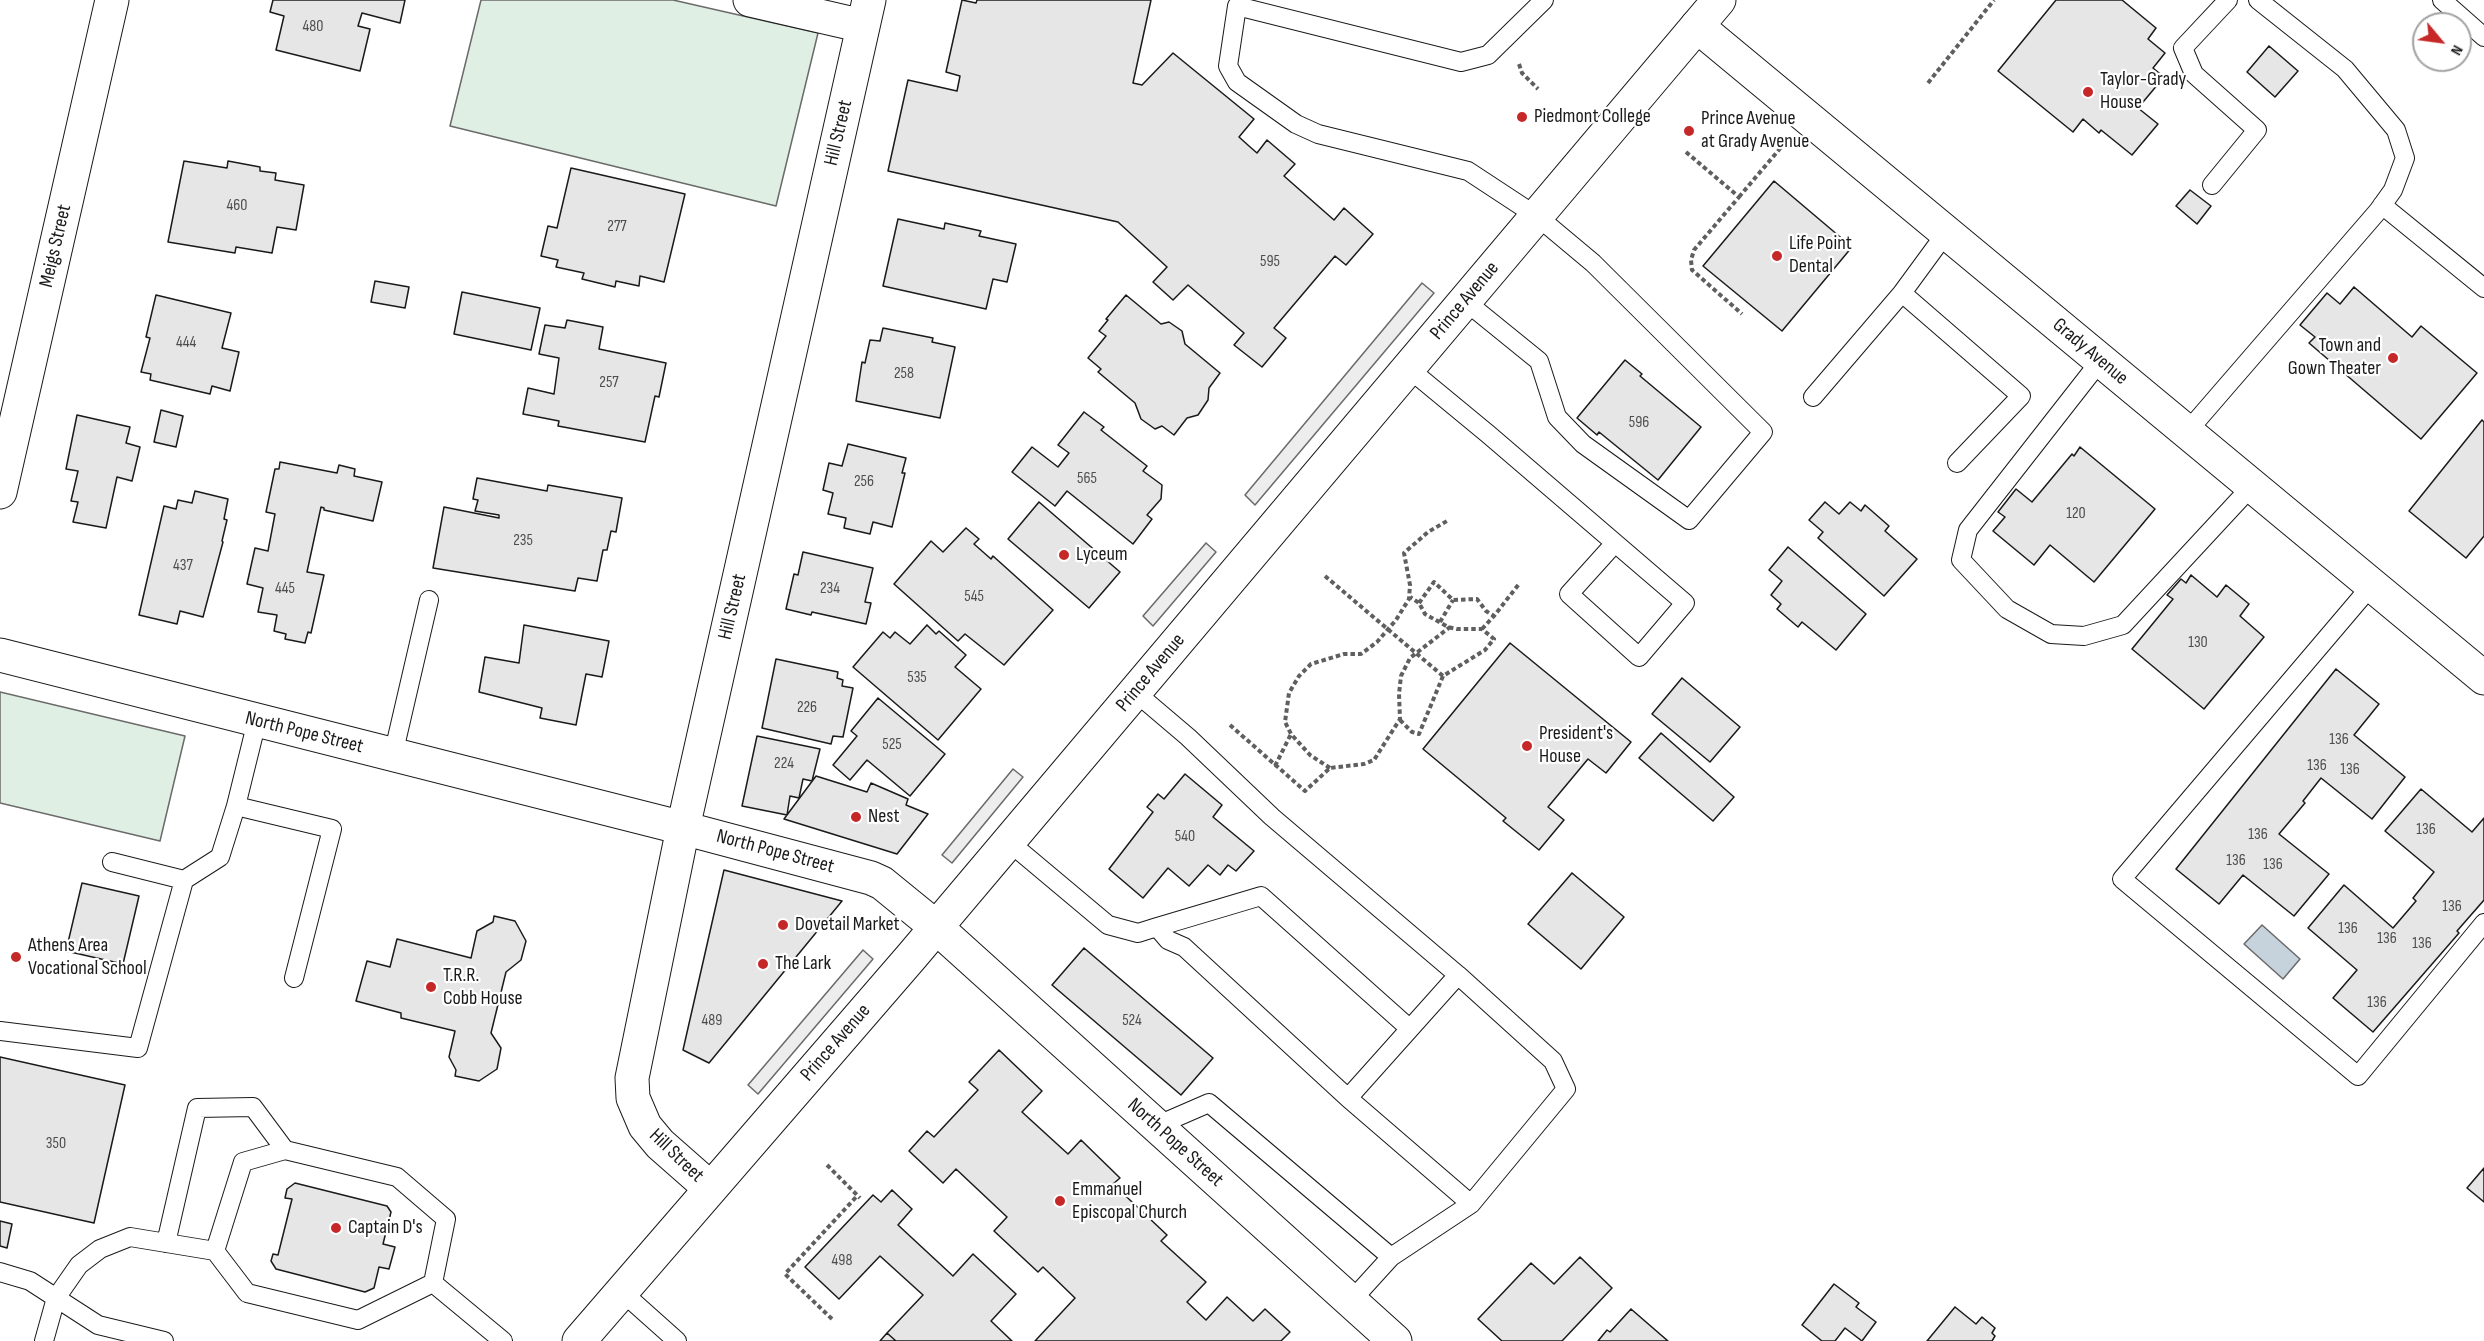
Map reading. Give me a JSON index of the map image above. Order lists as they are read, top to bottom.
{
  "streets": {
    "street": [
      "Hill Street",
      "Meigs Street",
      "Prince Avenue",
      "Grady Avenue",
      "North Pope Street"
    ]
  },
  "crossings": [
    ["Hill Street", "Prince Avenue"],
    ["Hill Street", "North Pope Street"],
    ["Prince Avenue", "Grady Avenue"],
    ["Prince Avenue", "North Pope Street"]
  ],
  "places": [
    "Taylor-Grady House",
    "Piedmont College",
    "Prince Avenue at Grady Avenue",
    "Life Point Dental",
    "Town and Gown Theater",
    "Lyceum",
    "President's House",
    "Nest",
    "Dovetail Market",
    "Athens Area Vocational School",
    "The Lark",
    "T.R.R. Cobb House",
    "Emmanuel Episcopal Church",
    "Captain D's"
  ],
  "house_numbers": [
    "480",
    "460",
    "277",
    "595",
    "444",
    "258",
    "257",
    "596",
    "565",
    "256",
    "120",
    "235",
    "437",
    "445",
    "234",
    "545",
    "130",
    "535",
    "226",
    "136",
    "525",
    "224",
    "136",
    "136",
    "136",
    "136",
    "540",
    "136",
    "136",
    "136",
    "136",
    "136",
    "136",
    "136",
    "489",
    "524",
    "350",
    "498"
  ],
  "north": "bottom right"
}
